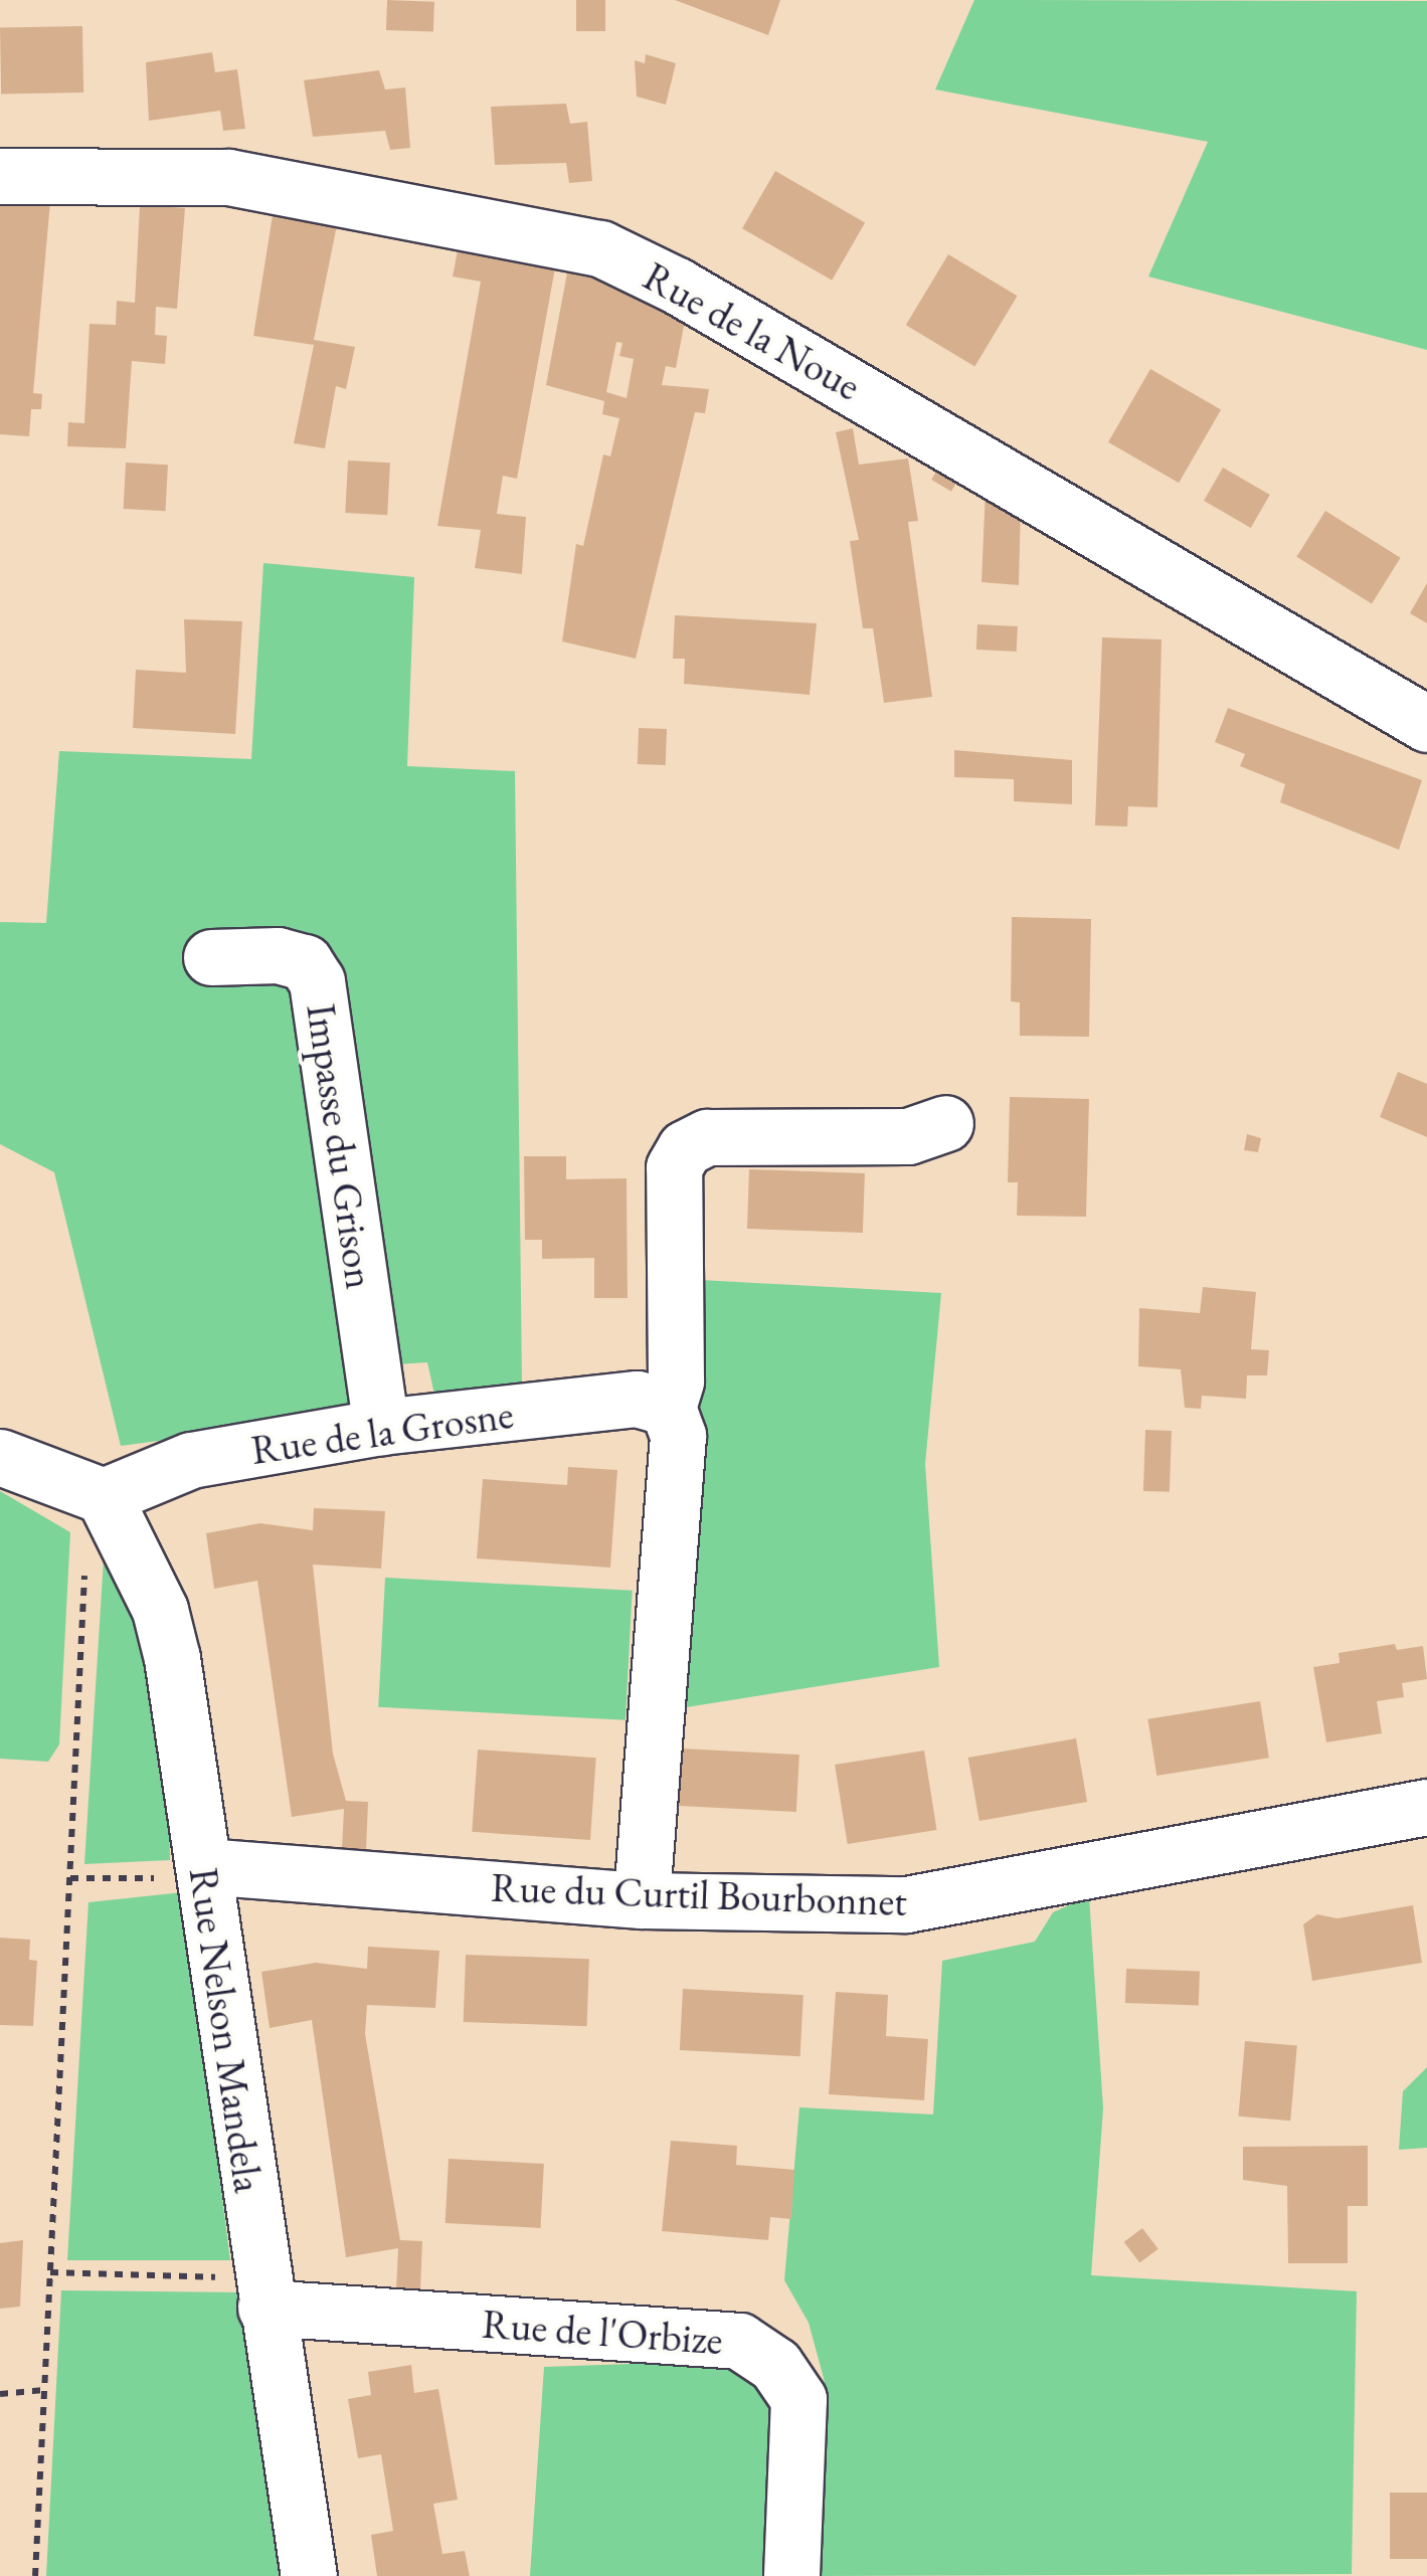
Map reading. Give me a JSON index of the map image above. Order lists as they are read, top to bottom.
{
  "streets": {
    "street": [
      "Rue de la Noue",
      "Impasse du Grison",
      "Rue de la Grosne",
      "Rue du Curtil Bourbonnet",
      "Rue Nelson Mandela",
      "Rue de l'Orbize"
    ]
  },
  "crossings": [
    ["Impasse du Grison", "Rue de la Grosne"],
    ["Rue de la Grosne", "Rue Nelson Mandela"],
    ["Rue du Curtil Bourbonnet", "Rue Nelson Mandela"],
    ["Rue Nelson Mandela", "Rue de l'Orbize"]
  ]
}
